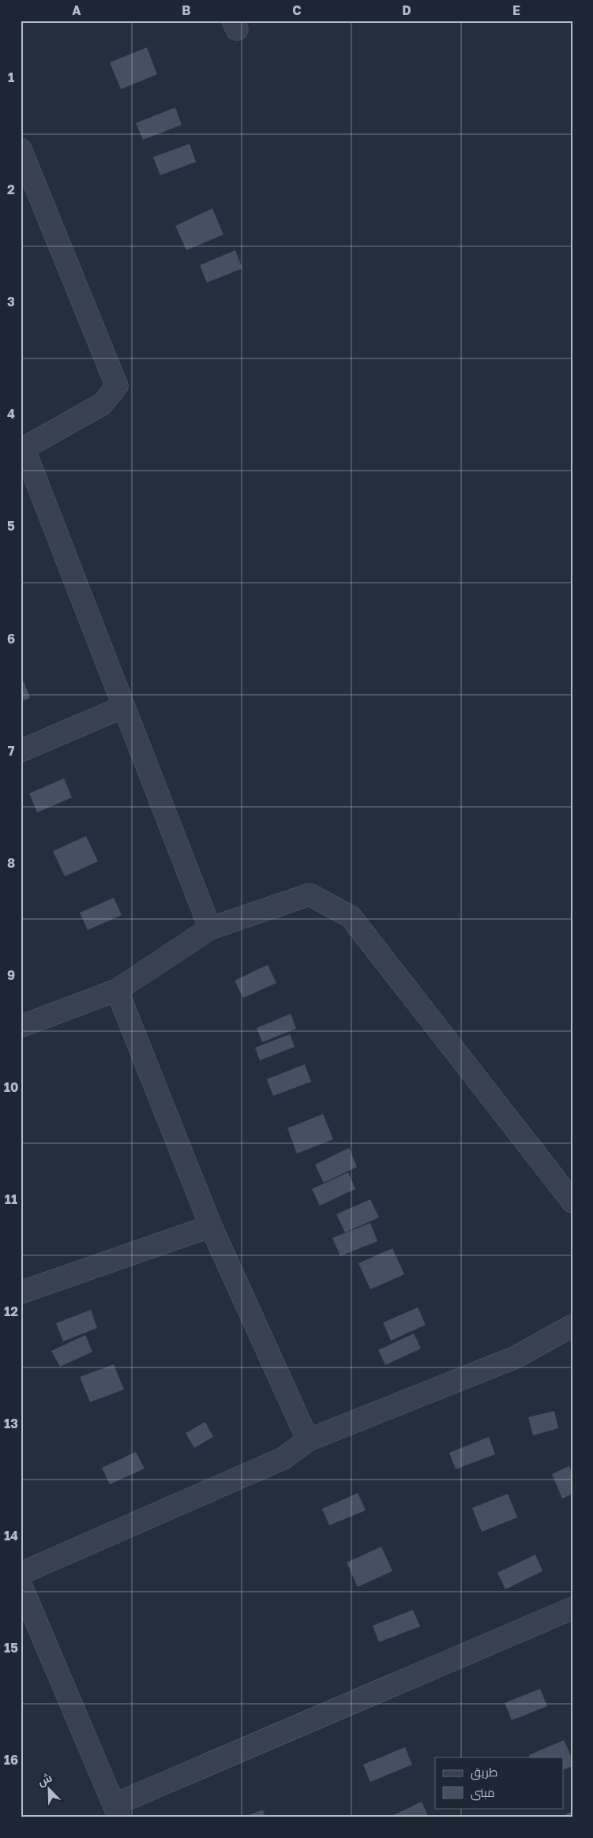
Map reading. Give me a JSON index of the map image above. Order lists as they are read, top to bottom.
{
  "legend": ["طريق", "مبنى"],
  "north": "top left",
  "grid": {
    "columns": [
      "A",
      "B",
      "C",
      "D",
      "E"
    ],
    "rows": [
      "1",
      "2",
      "3",
      "4",
      "5",
      "6",
      "7",
      "8",
      "9",
      "10",
      "11",
      "12",
      "13",
      "14",
      "15",
      "16"
    ]
  }
}
